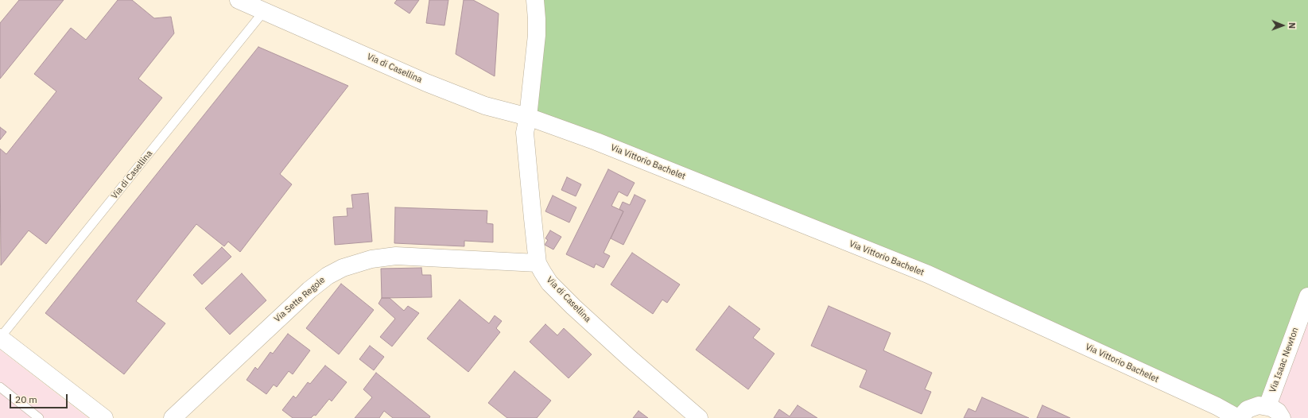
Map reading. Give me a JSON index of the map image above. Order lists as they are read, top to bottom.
{
  "streets": {
    "street": [
      "Via di Casellina",
      "Via Vittorio Bachelet",
      "Via Sette Regole",
      "Via Isaac Newton"
    ]
  },
  "crossings": [
    ["Via di Casellina", "Via Vittorio Bachelet"],
    ["Via di Casellina", "Via Sette Regole"]
  ],
  "scale_bar": "20 m",
  "north": "right"
}
